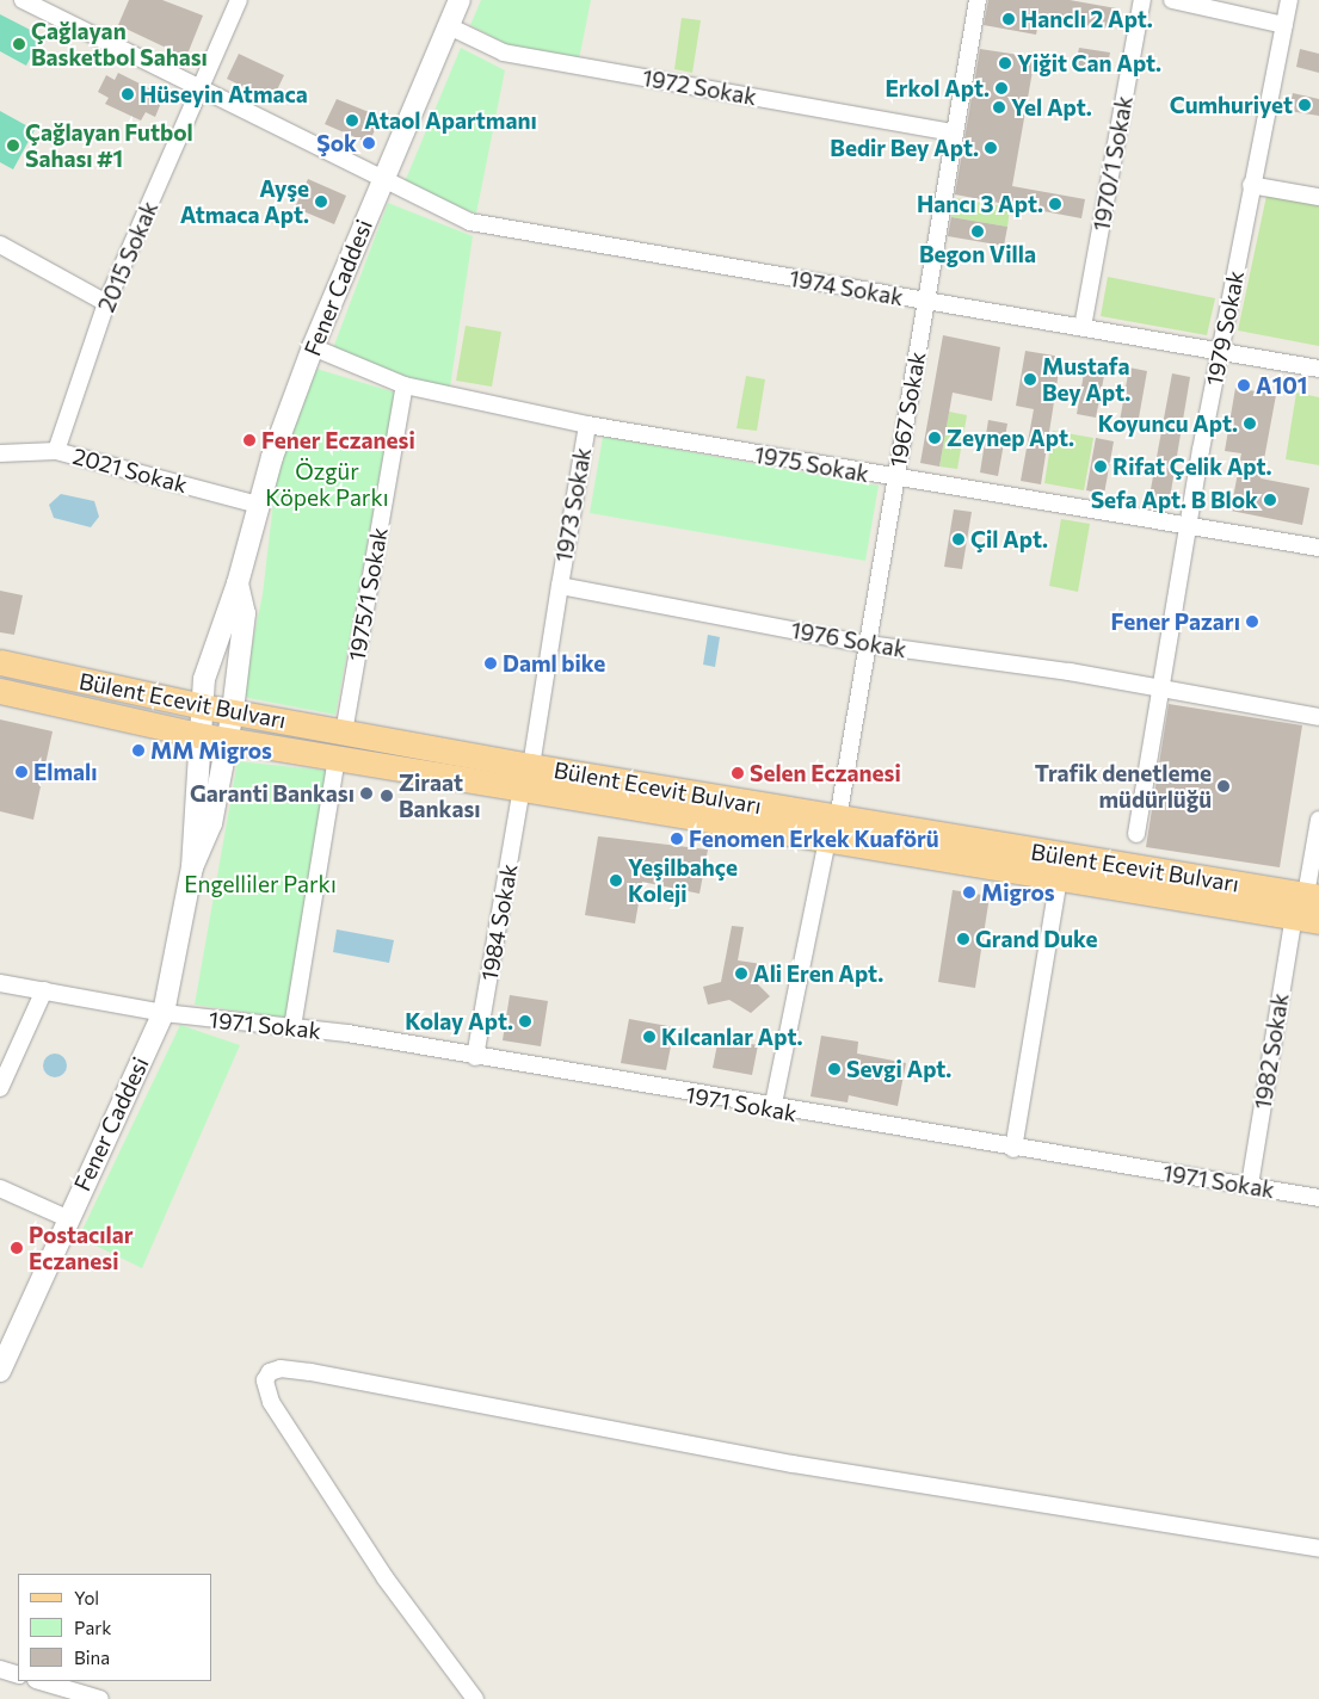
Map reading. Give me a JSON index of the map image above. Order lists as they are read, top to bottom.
{
  "streets": {
    "main road": ["Bülent Ecevit Bulvarı"],
    "street": [
      "1972 Sokak",
      "1970/1 Sokak",
      "2015 Sokak",
      "Fener Caddesi",
      "1974 Sokak",
      "1979 Sokak",
      "1967 Sokak",
      "1975 Sokak",
      "2021 Sokak",
      "1973 Sokak",
      "1975/1 Sokak",
      "1976 Sokak",
      "1984 Sokak",
      "1971 Sokak",
      "1982 Sokak"
    ]
  },
  "crossings": [
    ["1972 Sokak", "Fener Caddesi"],
    ["1972 Sokak", "1967 Sokak"],
    ["1970/1 Sokak", "1974 Sokak"],
    ["2015 Sokak", "1974 Sokak"],
    ["2015 Sokak", "2021 Sokak"],
    ["Fener Caddesi", "1974 Sokak"],
    ["Fener Caddesi", "1975 Sokak"],
    ["Fener Caddesi", "2021 Sokak"],
    ["Fener Caddesi", "Bülent Ecevit Bulvarı"],
    ["Fener Caddesi", "1971 Sokak"],
    ["1974 Sokak", "1979 Sokak"],
    ["1974 Sokak", "1967 Sokak"],
    ["1979 Sokak", "1975 Sokak"],
    ["1979 Sokak", "1976 Sokak"],
    ["1967 Sokak", "1975 Sokak"],
    ["1967 Sokak", "1976 Sokak"],
    ["1967 Sokak", "Bülent Ecevit Bulvarı"],
    ["1967 Sokak", "1971 Sokak"],
    ["1975 Sokak", "1973 Sokak"],
    ["1975 Sokak", "1975/1 Sokak"],
    ["1973 Sokak", "1976 Sokak"],
    ["1975/1 Sokak", "Bülent Ecevit Bulvarı"],
    ["Bülent Ecevit Bulvarı", "1984 Sokak"],
    ["Bülent Ecevit Bulvarı", "1982 Sokak"],
    ["1984 Sokak", "1971 Sokak"],
    ["1971 Sokak", "1982 Sokak"]
  ],
  "parks": ["Özgür Köpek Parkı", "Engelliler Parkı"],
  "places": [
    "Hanclı 2 Apt.",
    "Çağlayan Basketbol Sahası",
    "Yiğit Can Apt.",
    "Erkol Apt.",
    "Hüseyin Atmaca",
    "Cumhuriyet",
    "Yel Apt.",
    "Ataol Apartmanı",
    "Şok",
    "Çağlayan Futbol Sahası #1",
    "Bedir Bey Apt.",
    "Ayşe Atmaca Apt.",
    "Hancı 3 Apt.",
    "Begon Villa",
    "Mustafa Bey Apt.",
    "A101",
    "Koyuncu Apt.",
    "Zeynep Apt.",
    "Fener Eczanesi",
    "Rifat Çelik Apt.",
    "Sefa Apt. B Blok",
    "Çil Apt.",
    "Fener Pazarı",
    "Daml bike",
    "MM Migros",
    "Elmalı",
    "Selen Eczanesi",
    "Trafik denetleme müdürlüğü",
    "Garanti Bankası",
    "Ziraat Bankası",
    "Fenomen Erkek Kuaförü",
    "Yeşilbahçe Koleji",
    "Migros",
    "Grand Duke",
    "Ali Eren Apt.",
    "Kolay Apt.",
    "Kılcanlar Apt.",
    "Sevgi Apt.",
    "Postacılar Eczanesi"
  ],
  "legend": ["Yol", "Park", "Bina"]
}
